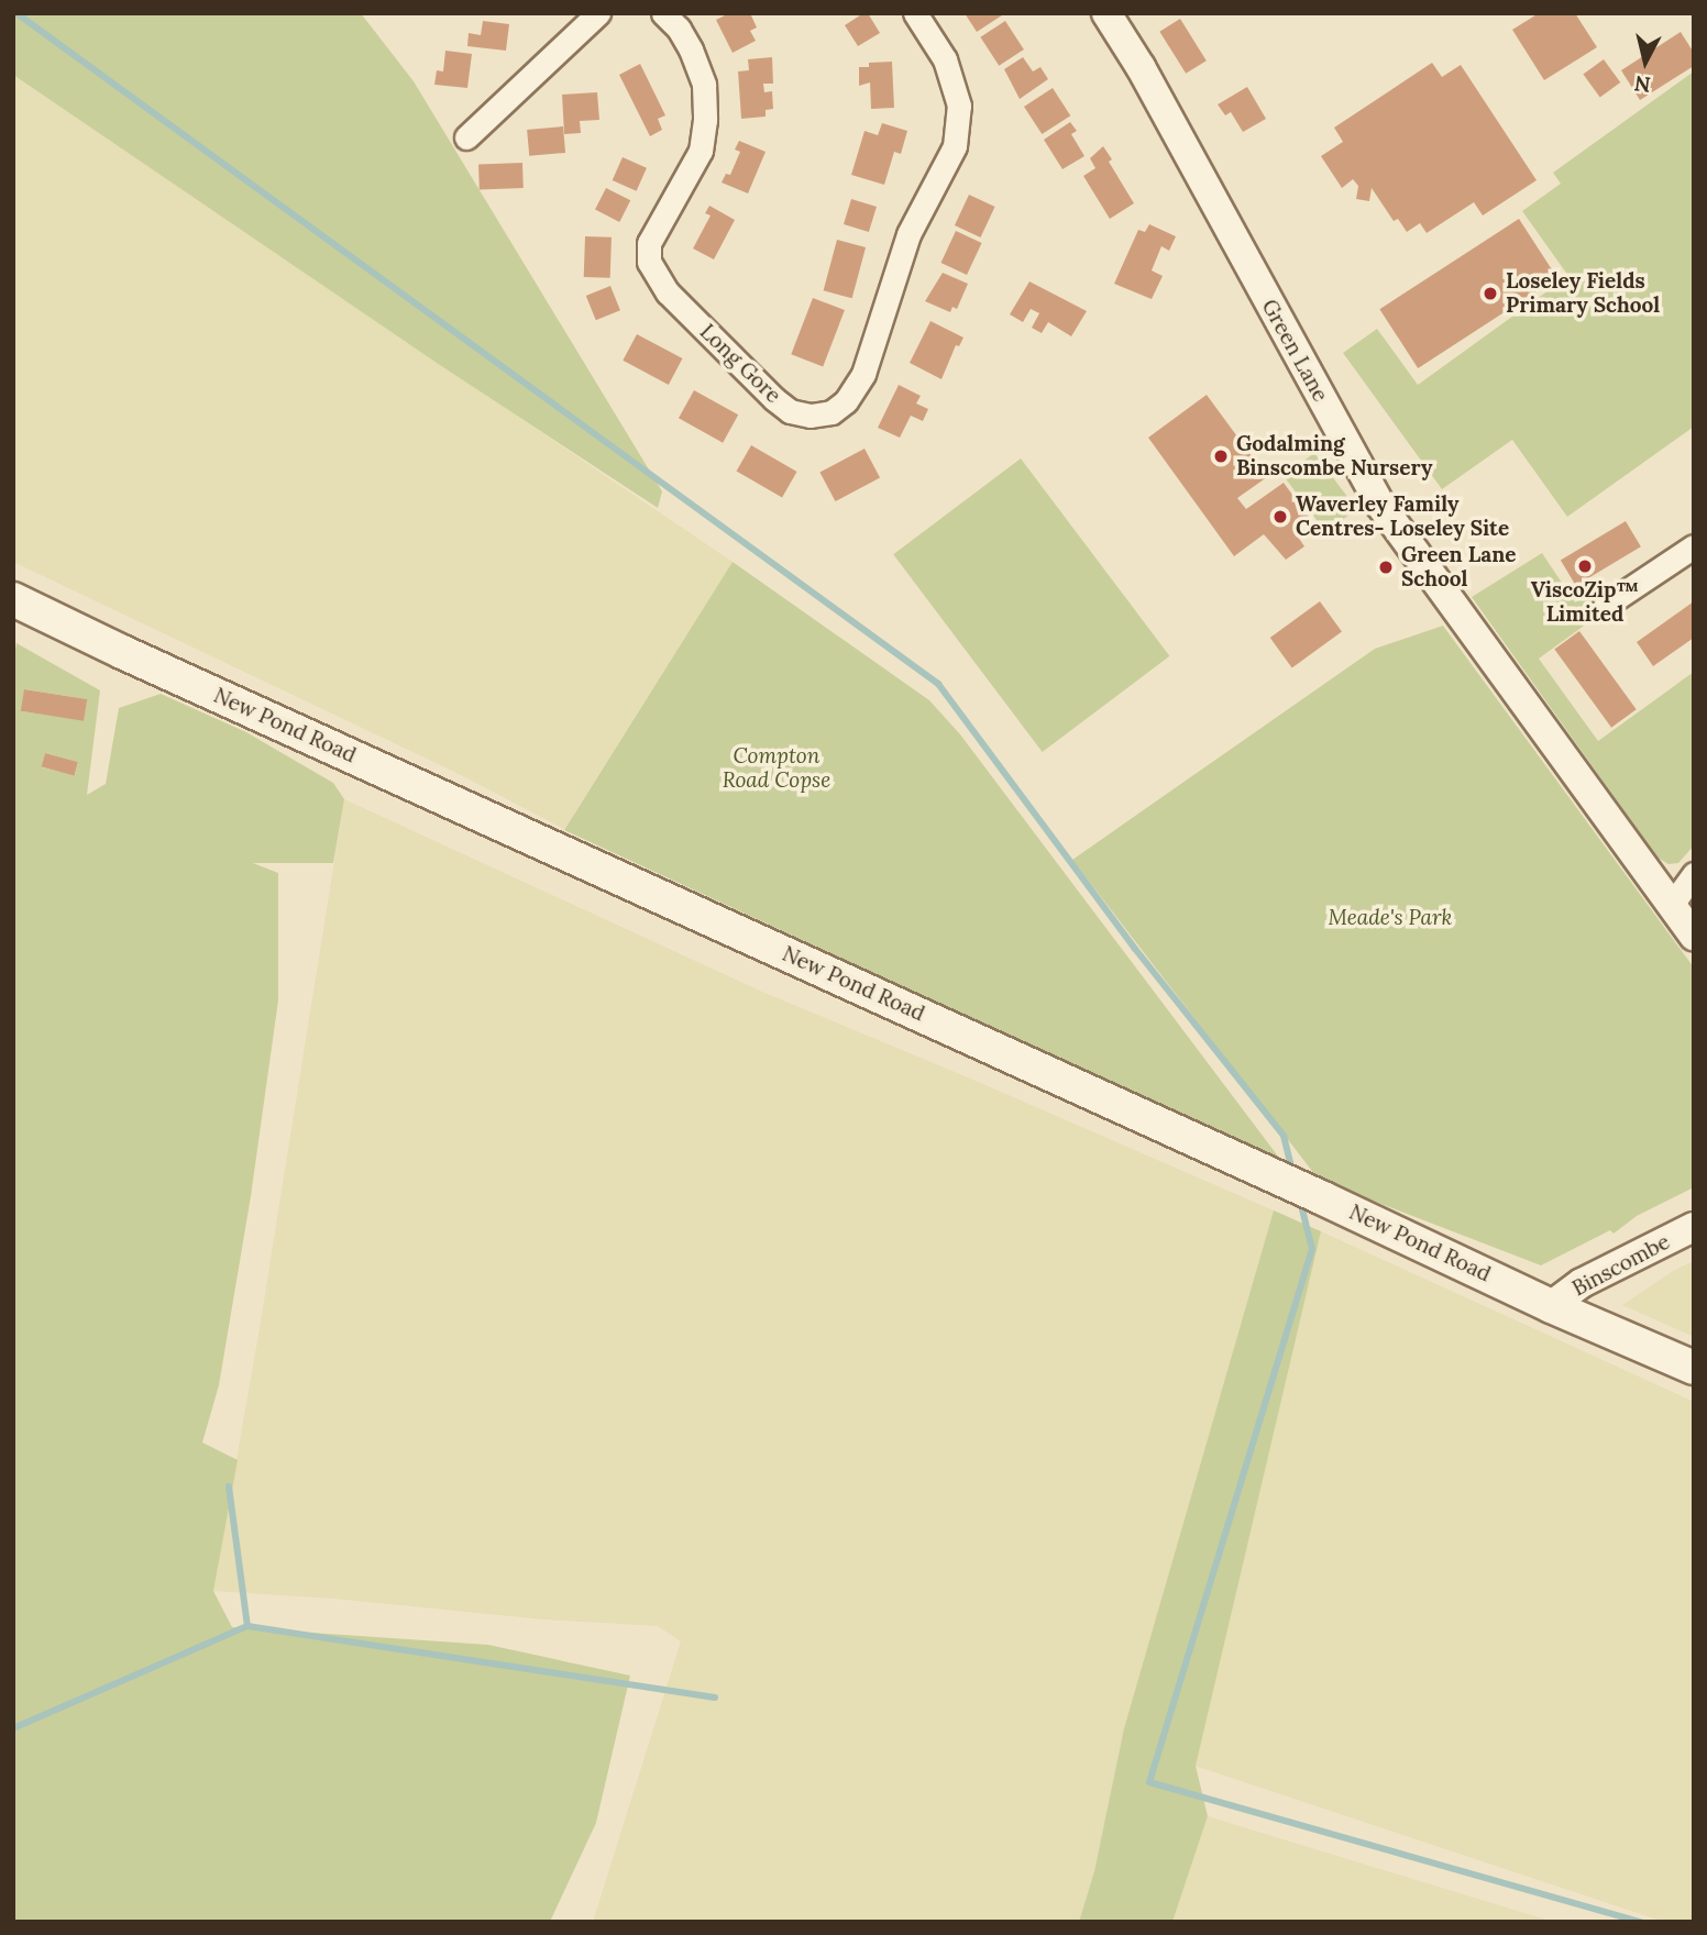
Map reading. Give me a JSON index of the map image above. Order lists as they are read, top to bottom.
{
  "streets": {
    "main road": ["New Pond Road"],
    "street": ["Green Lane", "Long Gore", "Binscombe"]
  },
  "crossings": [
    ["New Pond Road", "Binscombe"]
  ],
  "parks": ["Compton Road Copse", "Meade's Park"],
  "places": [
    "Loseley Fields Primary School",
    "Godalming Binscombe Nursery",
    "Waverley Family Centres- Loseley Site",
    "ViscoZip™ Limited",
    "Green Lane School"
  ],
  "north": "bottom"
}
